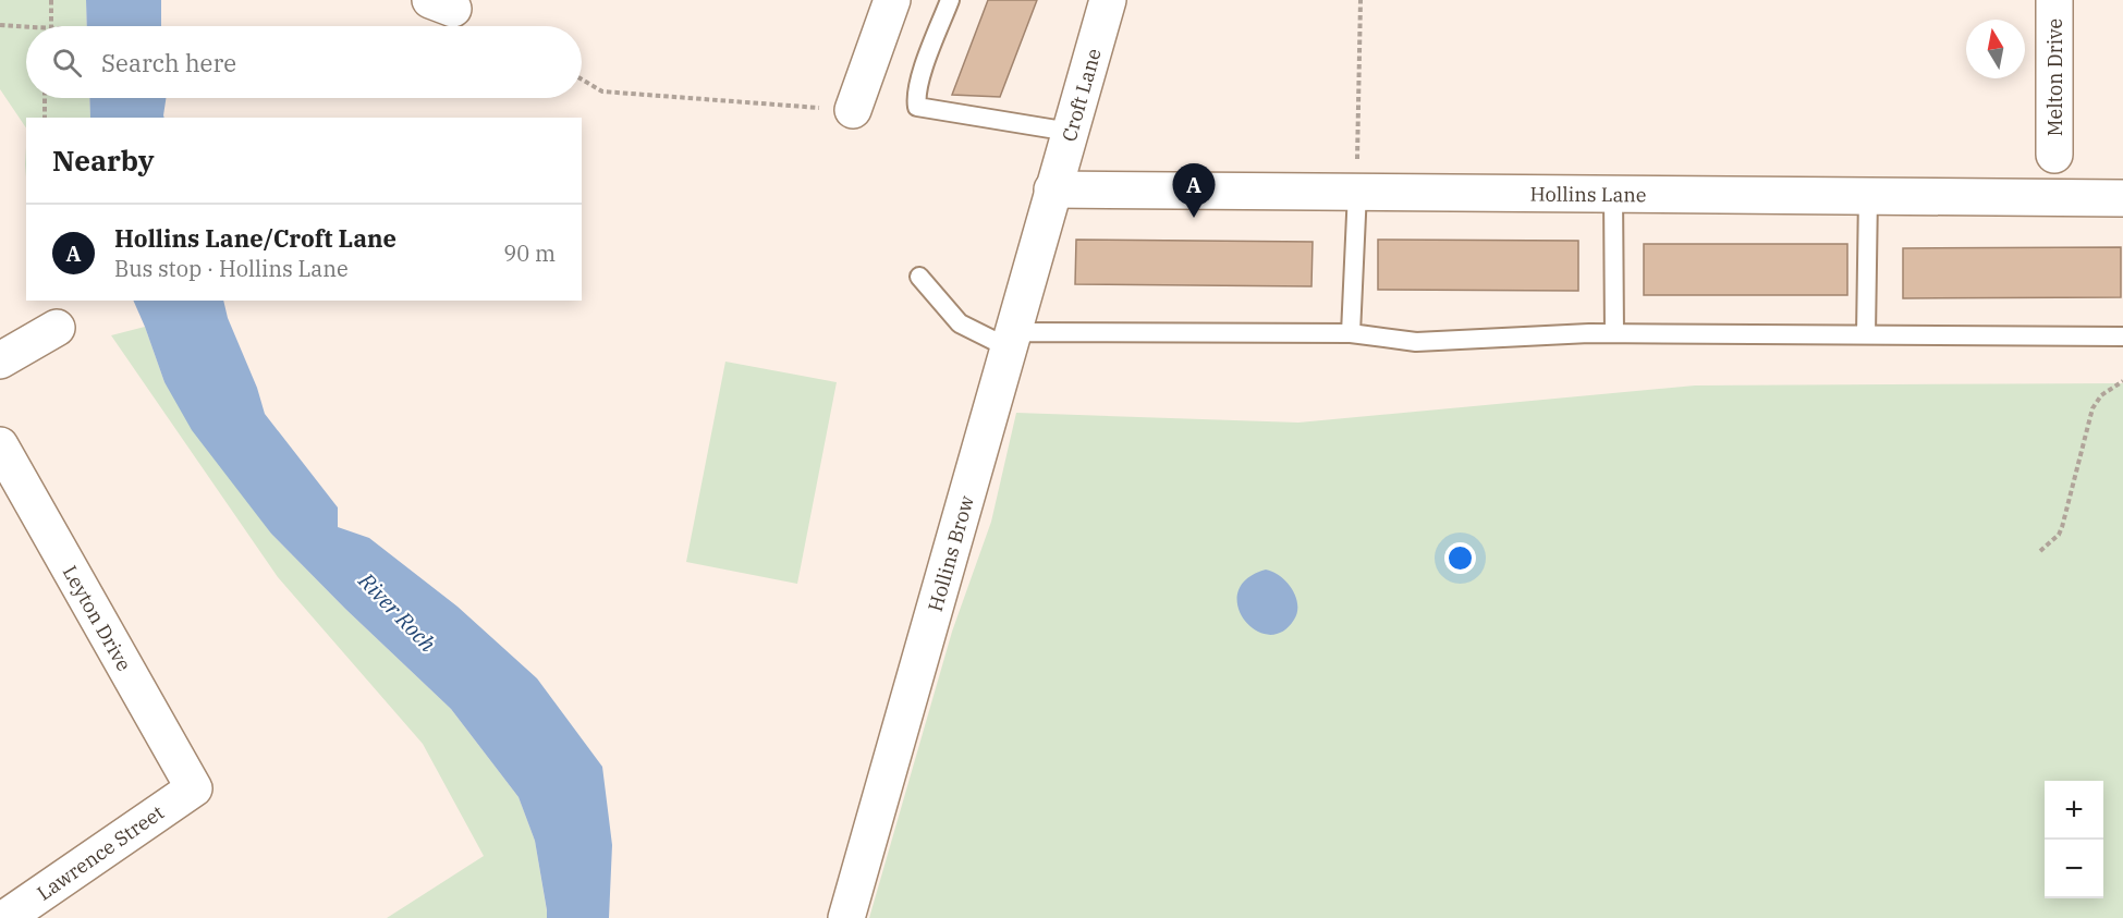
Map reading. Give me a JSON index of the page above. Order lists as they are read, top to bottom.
{
  "streets": {
    "street": [
      "Melton Drive",
      "Croft Lane",
      "Hollins Lane",
      "Hollins Brow",
      "Leyton Drive",
      "Lawrence Street"
    ]
  },
  "crossings": [
    ["Croft Lane", "Hollins Lane"],
    ["Croft Lane", "Hollins Brow"],
    ["Hollins Lane", "Hollins Brow"],
    ["Leyton Drive", "Lawrence Street"]
  ],
  "water": ["River Roch"],
  "north": "top",
  "page": {
    "search": "Search here",
    "heading": "Nearby",
    "pins": "A",
    "list": [
      {
        "mark": "A",
        "name": "Hollins Lane/Croft Lane",
        "note": "Bus stop · Hollins Lane",
        "value": "90 m"
      }
    ],
    "map_buttons": ["+", "−"]
  }
}
